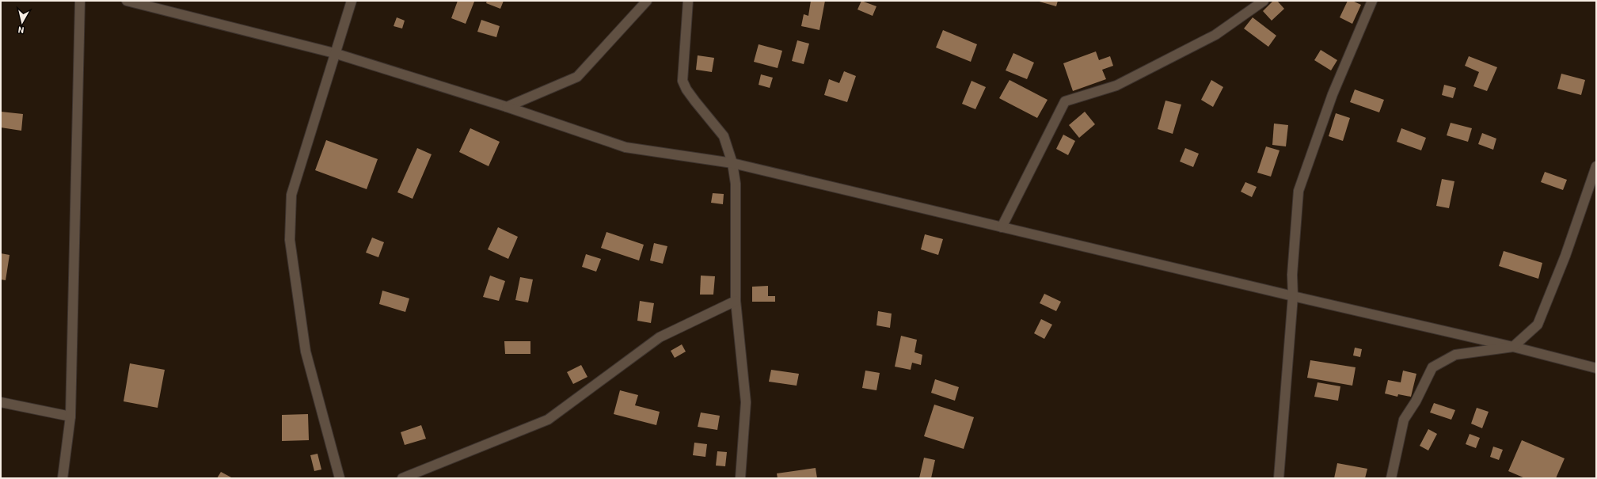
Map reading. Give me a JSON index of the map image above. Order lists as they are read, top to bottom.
{
  "north": "bottom"
}
